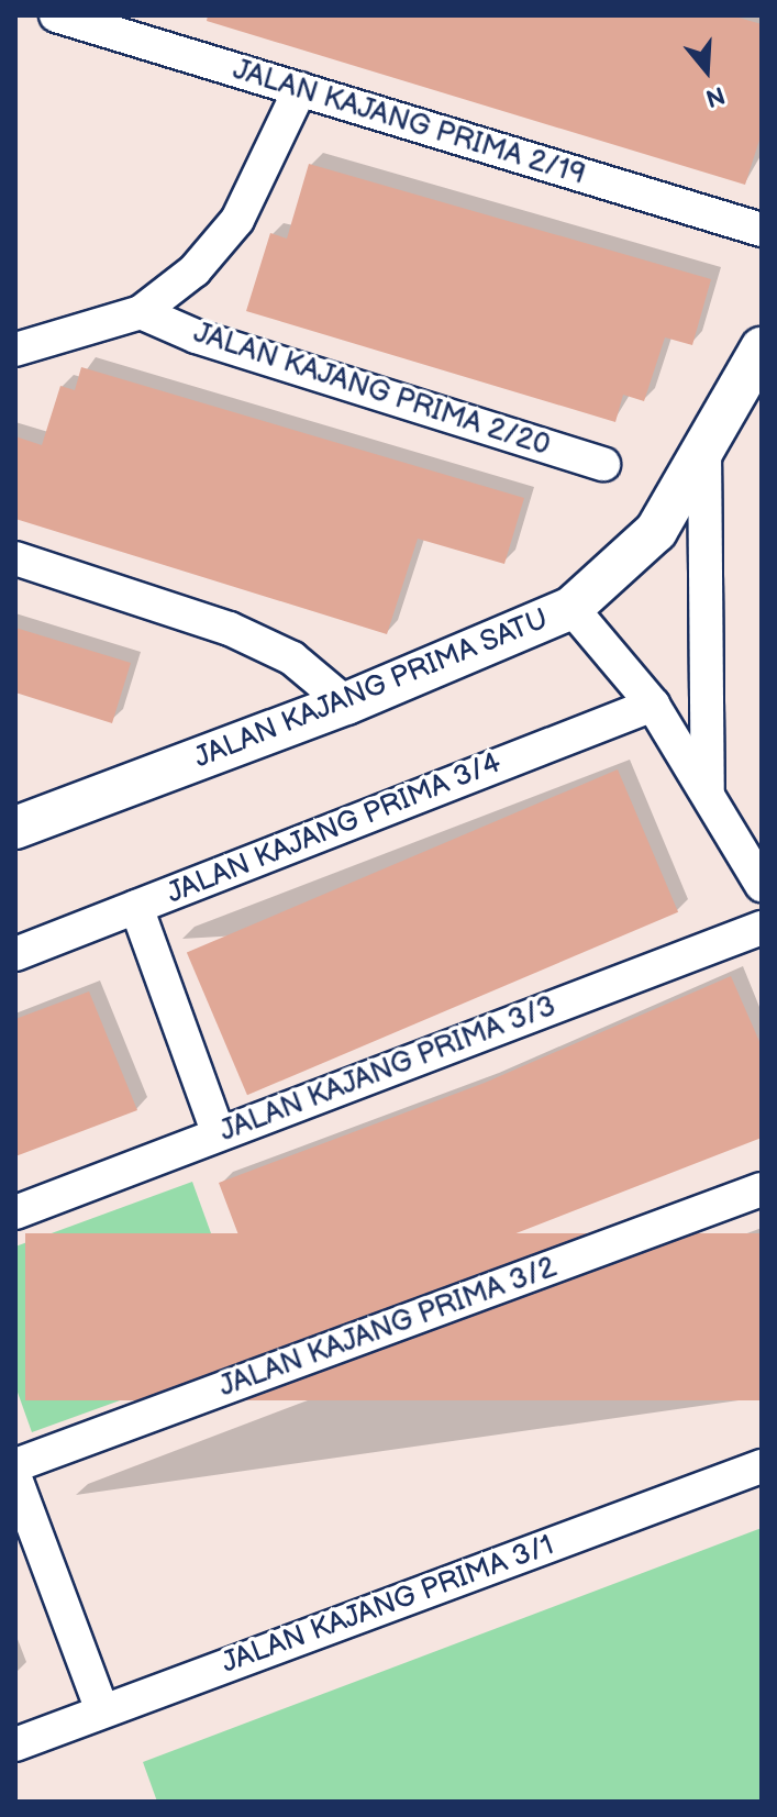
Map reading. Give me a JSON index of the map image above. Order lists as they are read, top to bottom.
{
  "streets": {
    "street": [
      "JALAN KAJANG PRIMA 2/19",
      "JALAN KAJANG PRIMA 2/20",
      "JALAN KAJANG PRIMA SATU",
      "JALAN KAJANG PRIMA 3/4",
      "JALAN KAJANG PRIMA 3/3",
      "JALAN KAJANG PRIMA 3/2",
      "JALAN KAJANG PRIMA 3/1"
    ]
  },
  "north": "bottom"
}
